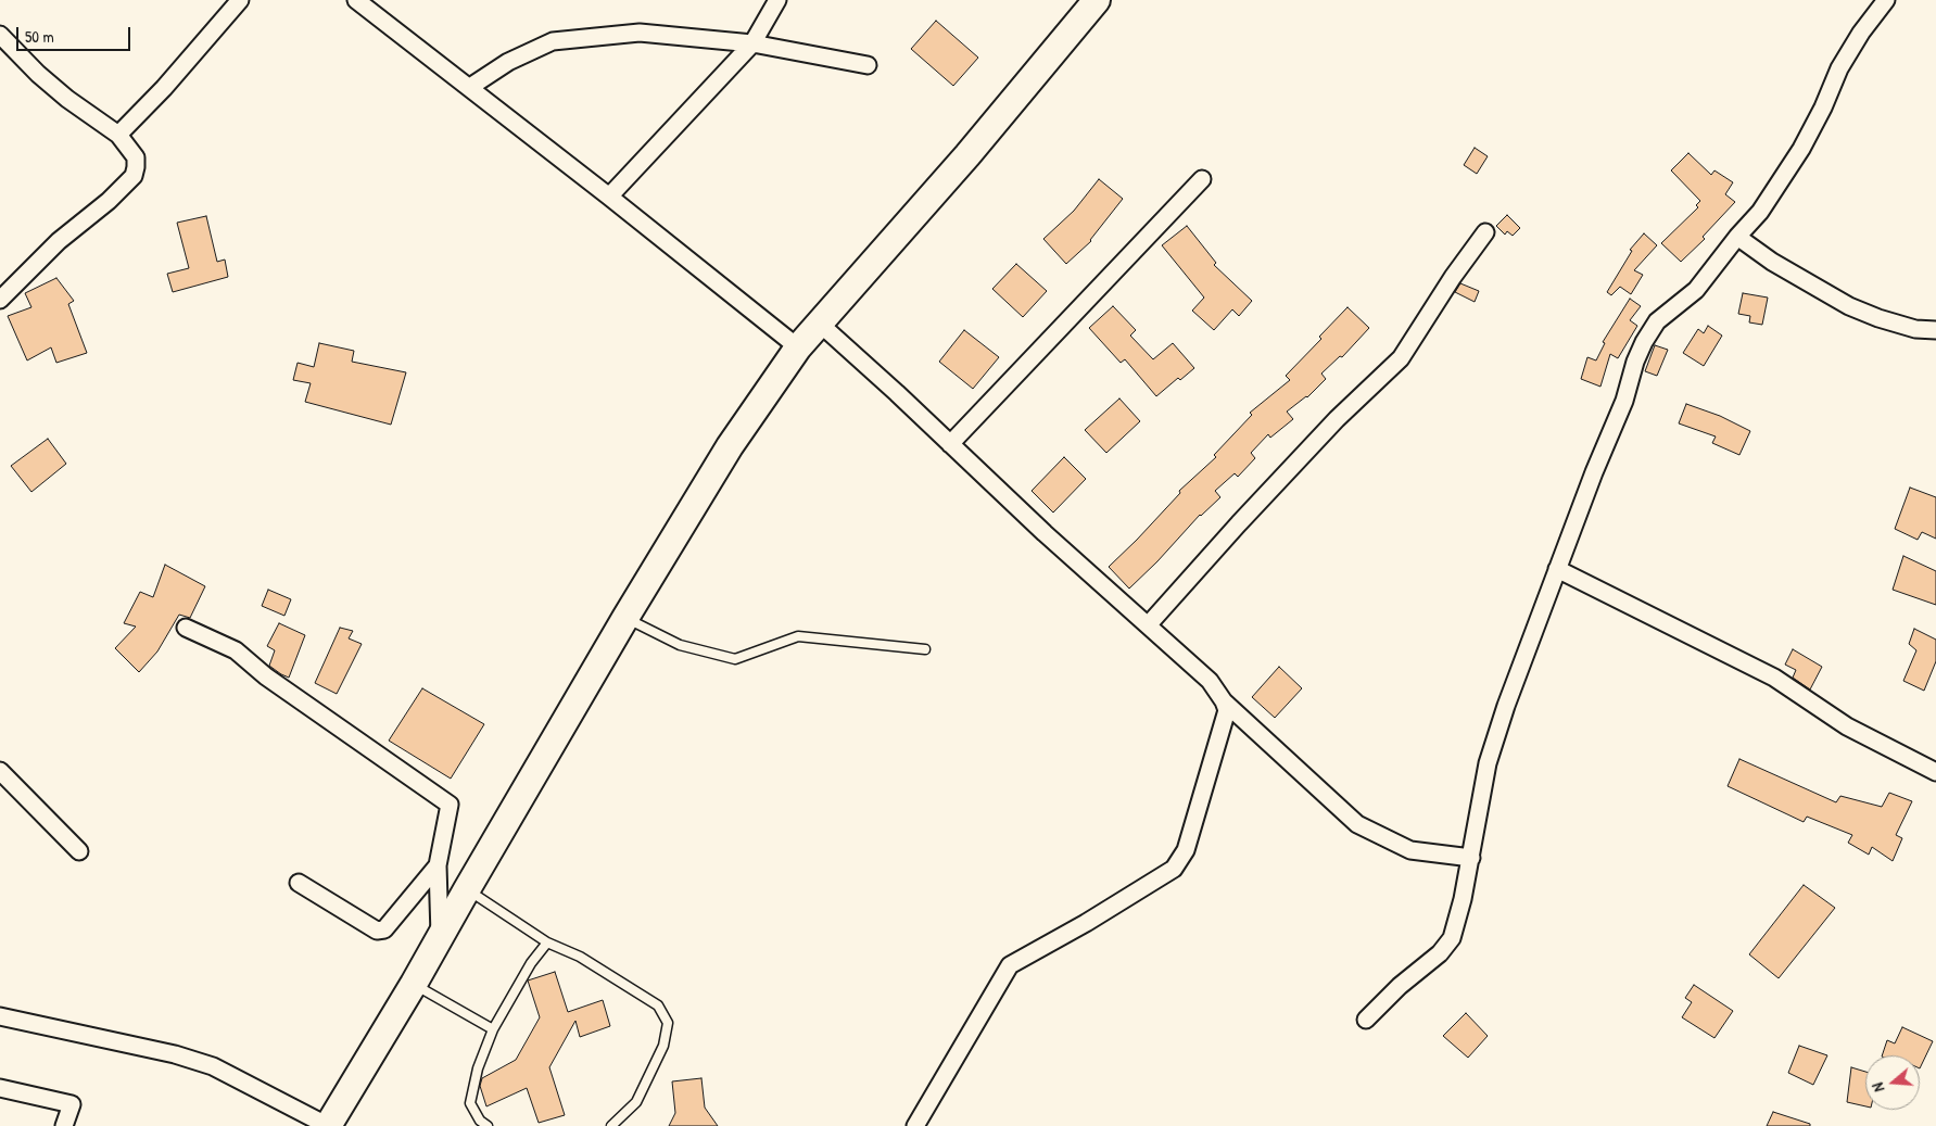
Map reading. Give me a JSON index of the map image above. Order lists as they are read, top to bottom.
{
  "scale_bar": "50 m",
  "north": "left"
}
